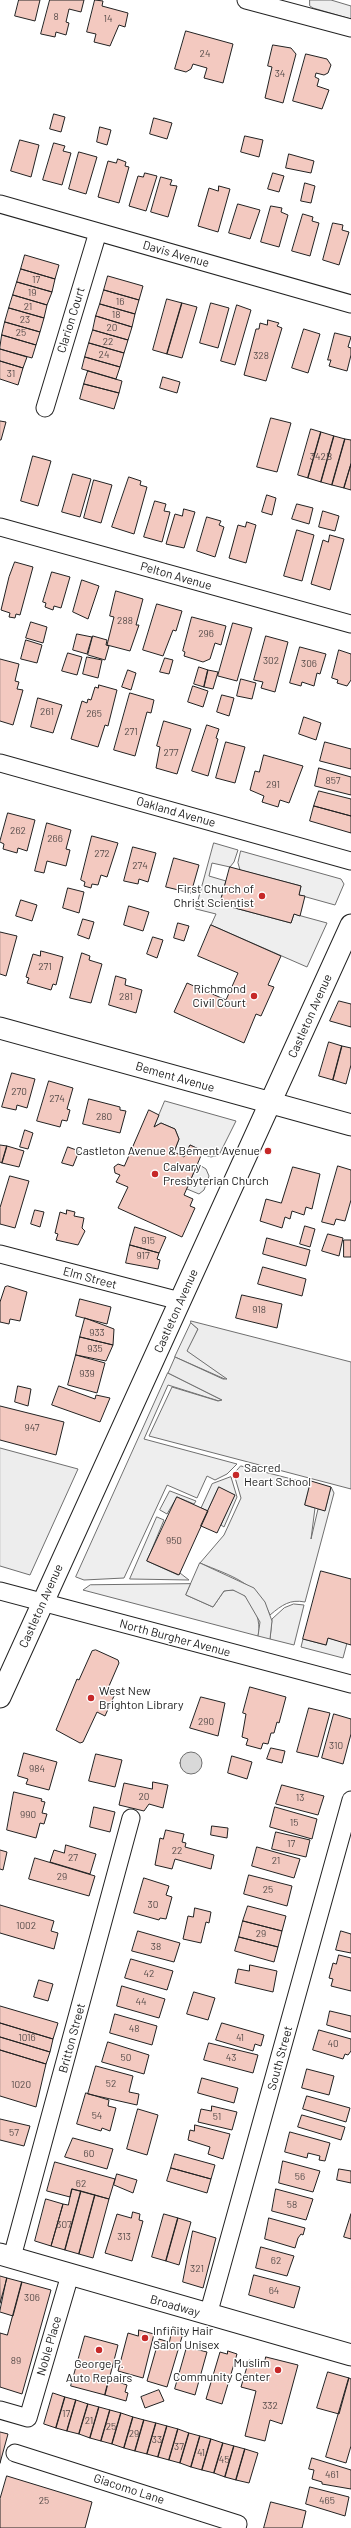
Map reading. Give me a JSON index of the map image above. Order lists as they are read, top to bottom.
{
  "streets": {
    "street": [
      "Davis Avenue",
      "Clarion Court",
      "Pelton Avenue",
      "Oakland Avenue",
      "Castleton Avenue",
      "Bement Avenue",
      "Elm Street",
      "North Burgher Avenue",
      "Britton Street",
      "South Street",
      "Broadway",
      "Noble Place",
      "Giacomo Lane"
    ]
  },
  "crossings": [
    ["Davis Avenue", "Clarion Court"],
    ["Castleton Avenue", "Bement Avenue"],
    ["Castleton Avenue", "Elm Street"],
    ["Castleton Avenue", "North Burgher Avenue"],
    ["Britton Street", "Broadway"],
    ["South Street", "Broadway"],
    ["Broadway", "Noble Place"]
  ],
  "places": [
    "First Church of Christ Scientist",
    "Richmond Civil Court",
    "Castleton Avenue & Bement Avenue",
    "Calvary Presbyterian Church",
    "Sacred Heart School",
    "West New Brighton Library",
    "Infinity Hair Salon Unisex",
    "George P. Auto Repairs",
    "Muslim Community Center"
  ],
  "house_numbers": [
    "8",
    "14",
    "24",
    "34",
    "17",
    "19",
    "16",
    "21",
    "18",
    "23",
    "20",
    "25",
    "22",
    "24",
    "328",
    "31",
    "342B",
    "288",
    "296",
    "302",
    "306",
    "261",
    "265",
    "271",
    "277",
    "857",
    "291",
    "262",
    "266",
    "272",
    "274",
    "271",
    "281",
    "270",
    "274",
    "280",
    "915",
    "917",
    "918",
    "933",
    "935",
    "939",
    "947",
    "950",
    "290",
    "310",
    "984",
    "20",
    "13",
    "990",
    "15",
    "17",
    "22",
    "27",
    "21",
    "29",
    "25",
    "30",
    "1002",
    "29",
    "38",
    "42",
    "44",
    "48",
    "1016",
    "41",
    "40",
    "50",
    "43",
    "52",
    "1020",
    "54",
    "51",
    "57",
    "60",
    "56",
    "62",
    "58",
    "307",
    "313",
    "62",
    "321",
    "64",
    "306",
    "89",
    "332",
    "17",
    "21",
    "25",
    "29",
    "33",
    "37",
    "41",
    "45",
    "461",
    "25",
    "465"
  ]
}
